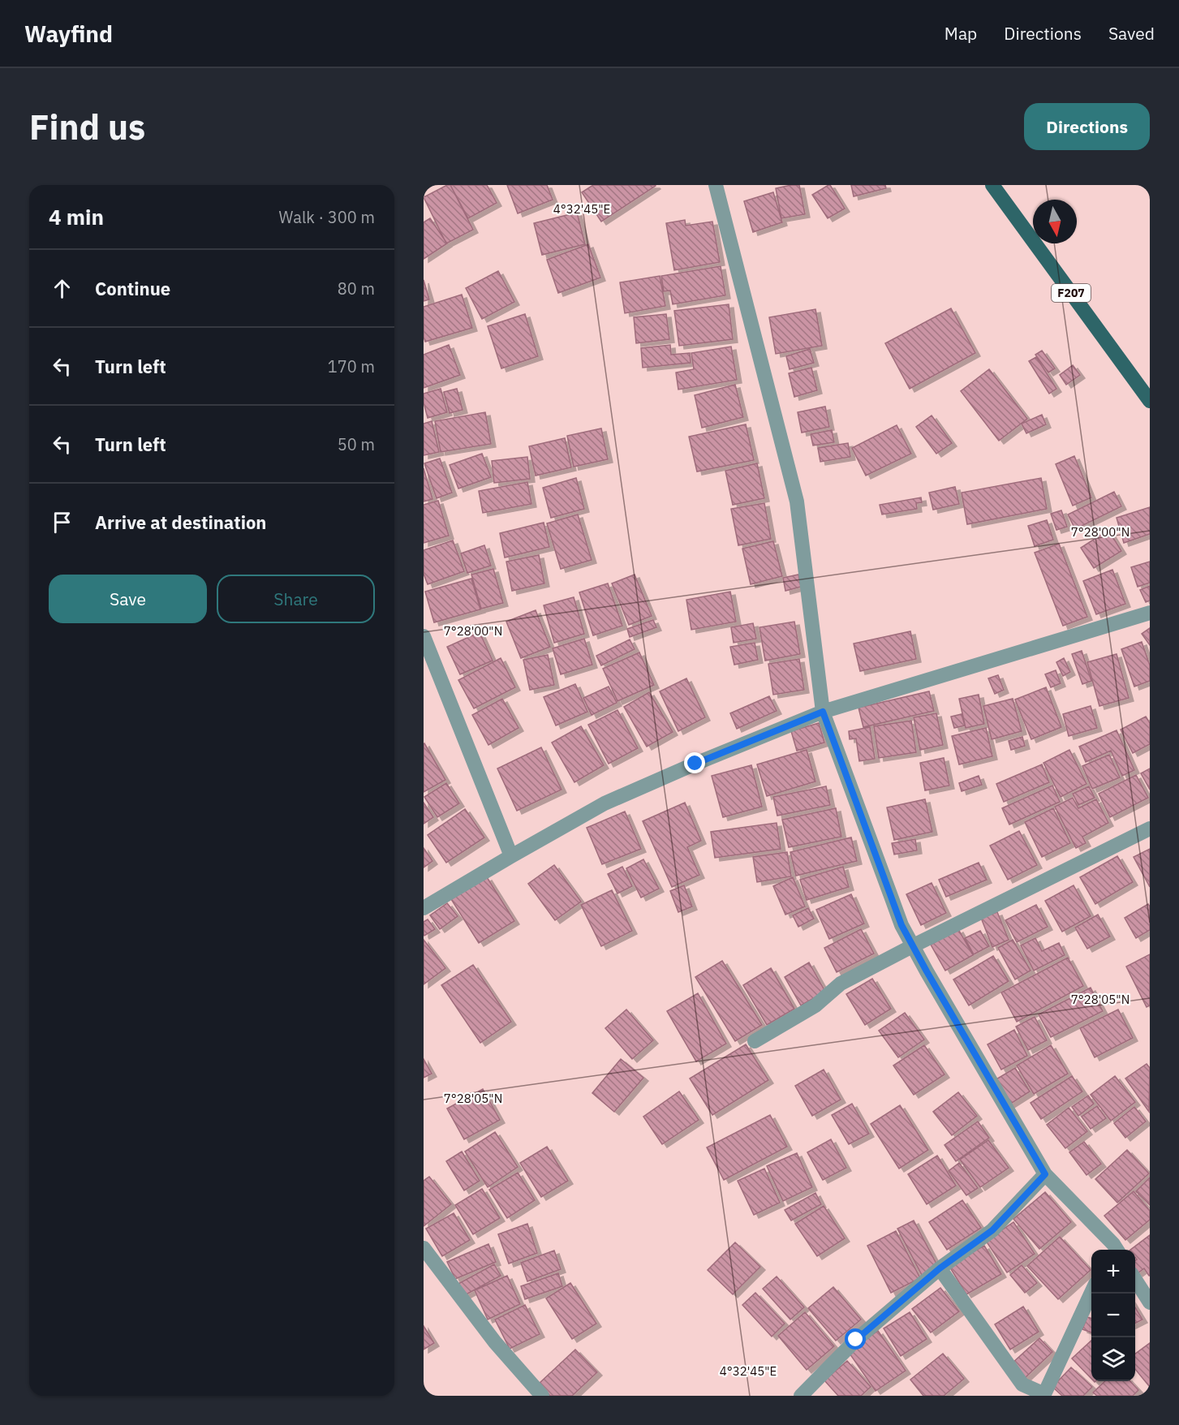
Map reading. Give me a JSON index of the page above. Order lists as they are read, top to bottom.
{
  "streets": {
    "main road": ["F207"]
  },
  "north": "bottom",
  "page": {
    "header": "Wayfind",
    "nav": ["Map", "Directions", "Saved"],
    "buttons": [
      "Directions",
      ["Save", "Share"]
    ],
    "title": "Find us",
    "heading": ["4 min", "Walk · 300 m"],
    "list": [
      ["Continue", "80 m"],
      ["Turn left", "170 m"],
      ["Turn left", "50 m"],
      "Arrive at destination"
    ],
    "map_buttons": ["+", "−"]
  },
  "coordinates": ["4°32'45\"E", "7°28'00\"N", "7°28'05\"N"]
}
